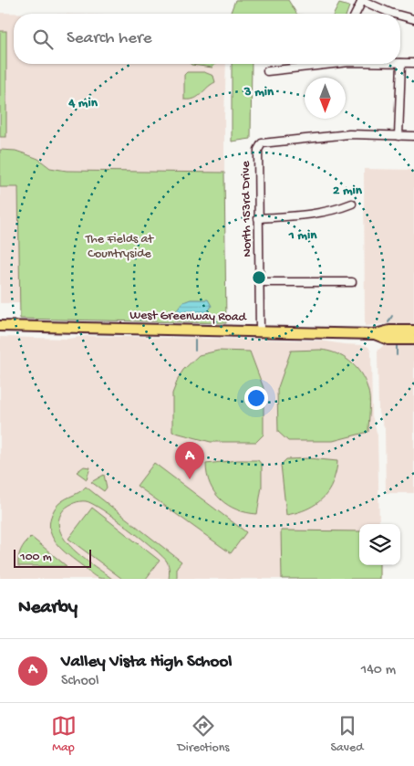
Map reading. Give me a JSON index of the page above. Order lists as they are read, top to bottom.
{
  "streets": {
    "main road": ["West Greenway Road"],
    "street": ["North 153rd Drive"]
  },
  "crossings": [
    ["North 153rd Drive", "West Greenway Road"]
  ],
  "parks": ["The Fields at Countryside"],
  "scale_bar": "100 m",
  "north": "bottom",
  "page": {
    "search": "Search here",
    "pins": "A",
    "scale": "100 m",
    "heading": "Nearby",
    "list": [
      {
        "mark": "A",
        "name": "Valley Vista High School",
        "note": "School",
        "value": "140 m"
      }
    ],
    "nav": ["Map", "Directions", "Saved"]
  },
  "rings": [
    "3 min",
    "4 min",
    "2 min",
    "1 min"
  ]
}
